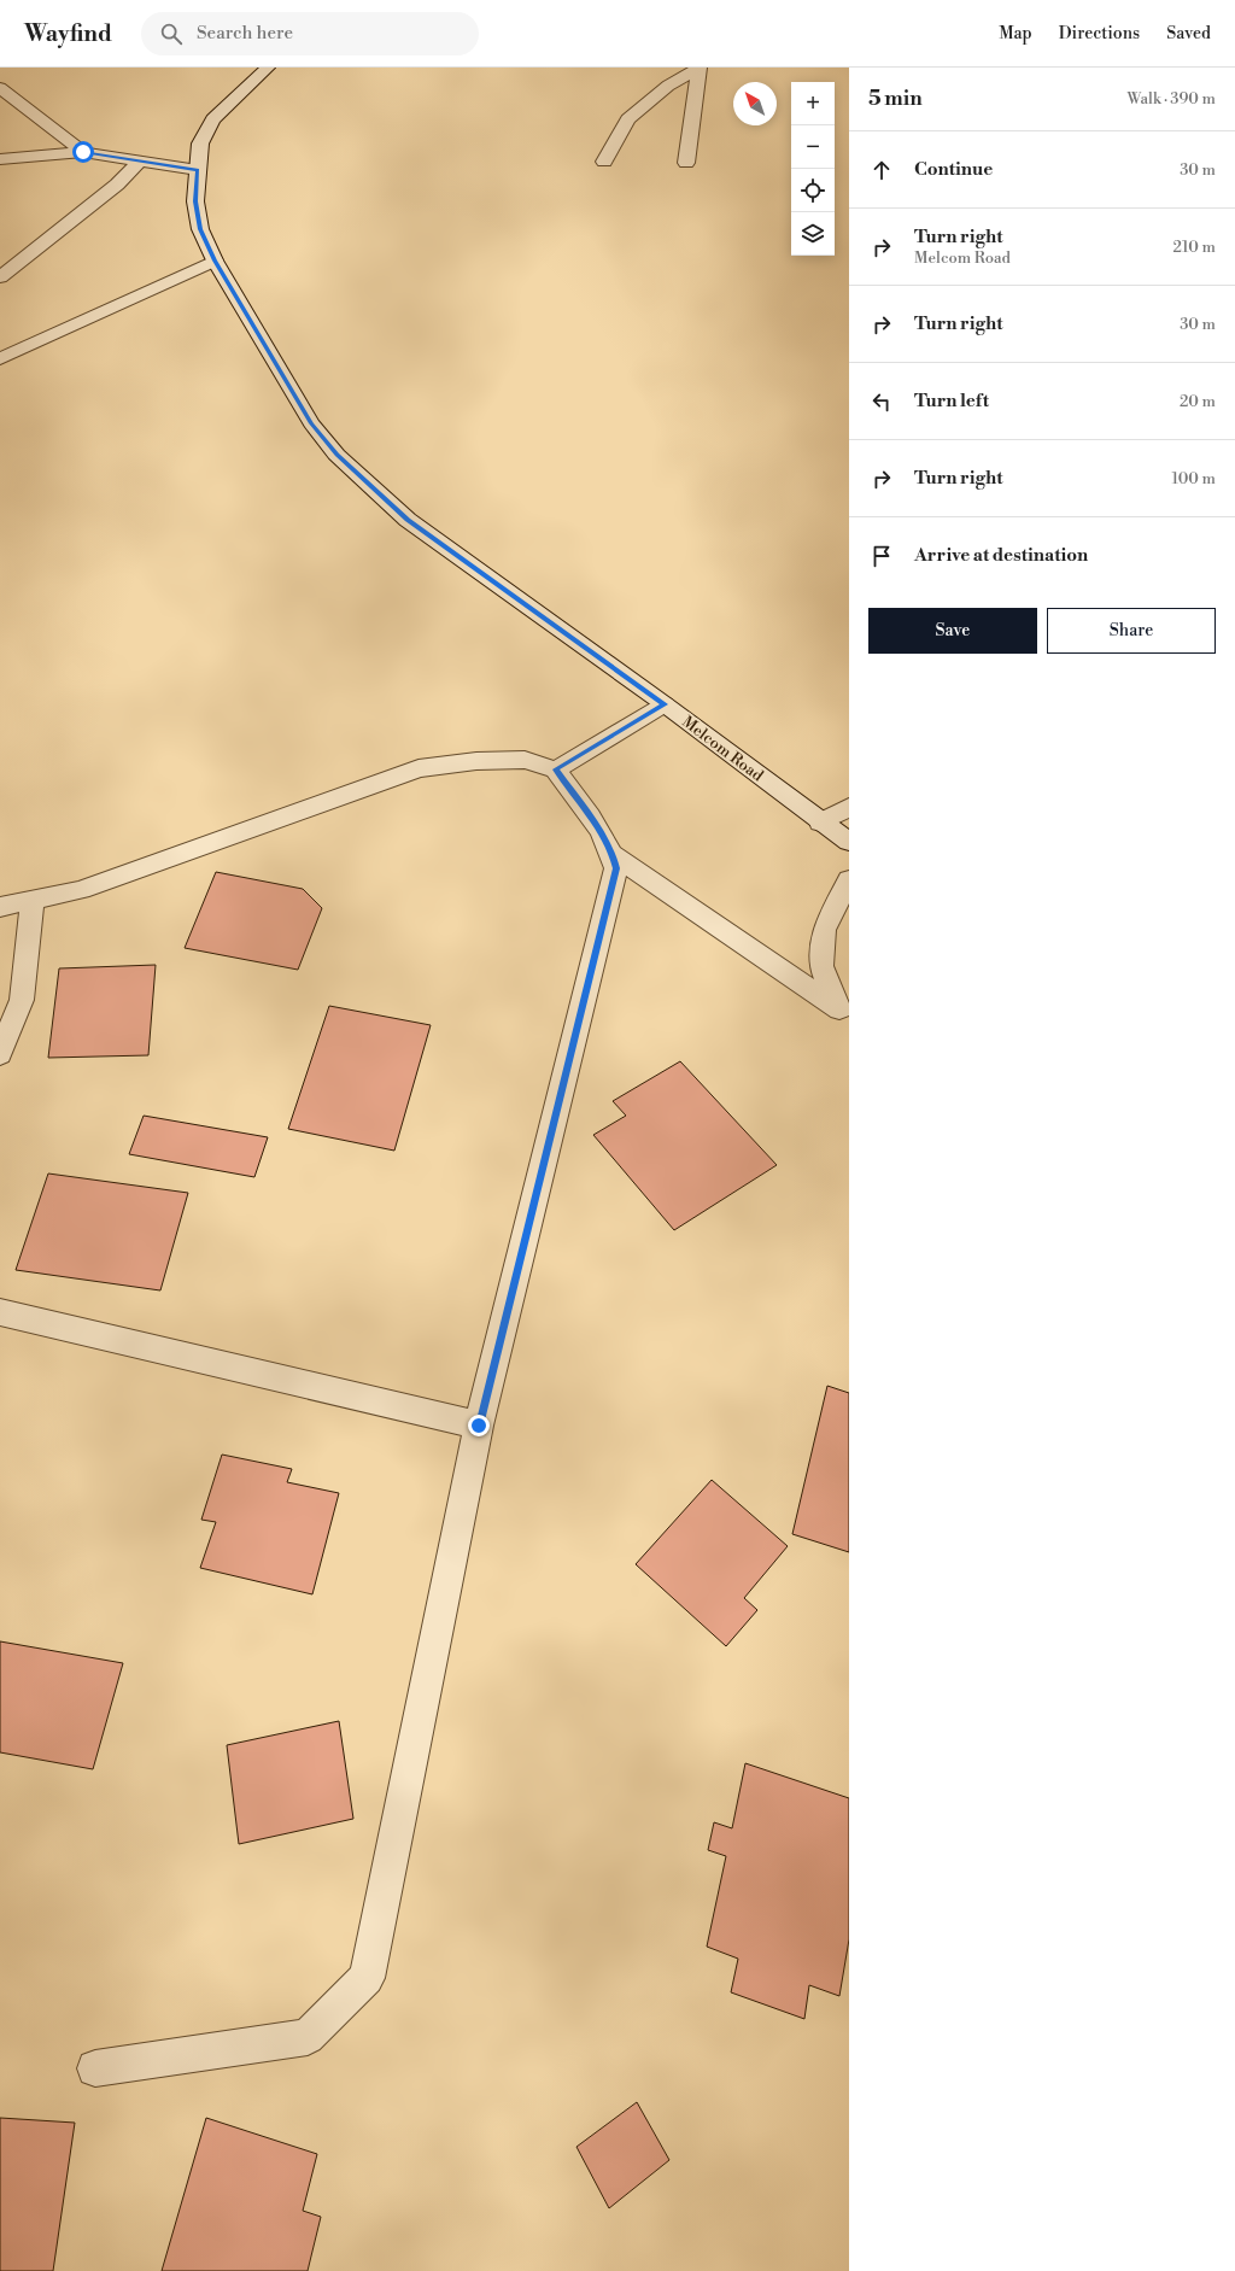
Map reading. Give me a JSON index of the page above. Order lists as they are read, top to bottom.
{
  "streets": {
    "street": ["Melcom Road"]
  },
  "north": "top left",
  "page": {
    "header": "Wayfind",
    "search": "Search here",
    "nav": ["Map", "Directions", "Saved"],
    "heading": ["5 min", "Walk · 390 m"],
    "map_buttons": ["+", "−"],
    "list": [
      ["Continue", "30 m"],
      ["Turn right", "Melcom Road", "210 m"],
      ["Turn right", "30 m"],
      ["Turn left", "20 m"],
      ["Turn right", "100 m"],
      "Arrive at destination"
    ],
    "buttons": ["Save", "Share"]
  }
}
